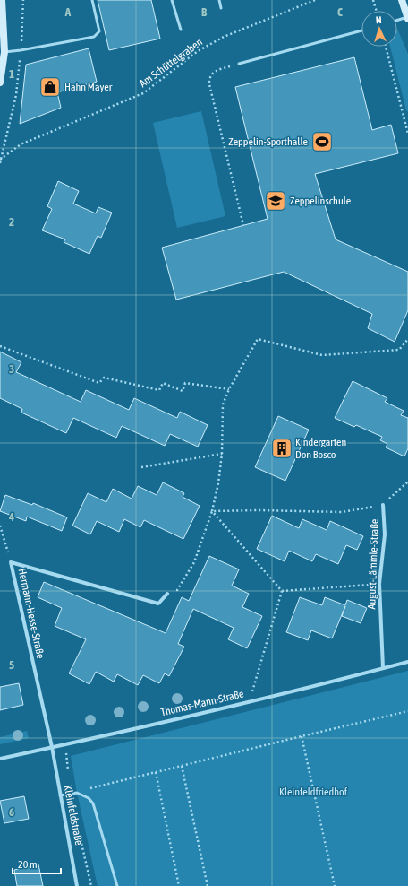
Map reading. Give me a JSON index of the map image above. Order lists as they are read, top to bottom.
{
  "streets": {
    "street": [
      "August-Lämmle-Straße",
      "Hermann-Hesse-Straße",
      "Thomas-Mann-Straße",
      "Kleinfeldstraße"
    ],
    "path": ["Am Schüttelgraben"]
  },
  "crossings": [
    ["August-Lämmle-Straße", "Thomas-Mann-Straße"],
    ["Hermann-Hesse-Straße", "Thomas-Mann-Straße"],
    ["Hermann-Hesse-Straße", "Kleinfeldstraße"],
    ["Thomas-Mann-Straße", "Kleinfeldstraße"]
  ],
  "parks": ["Kleinfeldfriedhof"],
  "places": {
    "shop": ["Hahn Mayer"],
    "sports": ["Zeppelin-Sporthalle"],
    "school or university": ["Zeppelinschule"],
    "building": ["Kindergarten Don Bosco"]
  },
  "scale_bar": "20 m",
  "north": "top",
  "grid": {
    "columns": ["A", "B", "C"],
    "rows": [
      "1",
      "2",
      "3",
      "4",
      "5",
      "6"
    ]
  }
}
